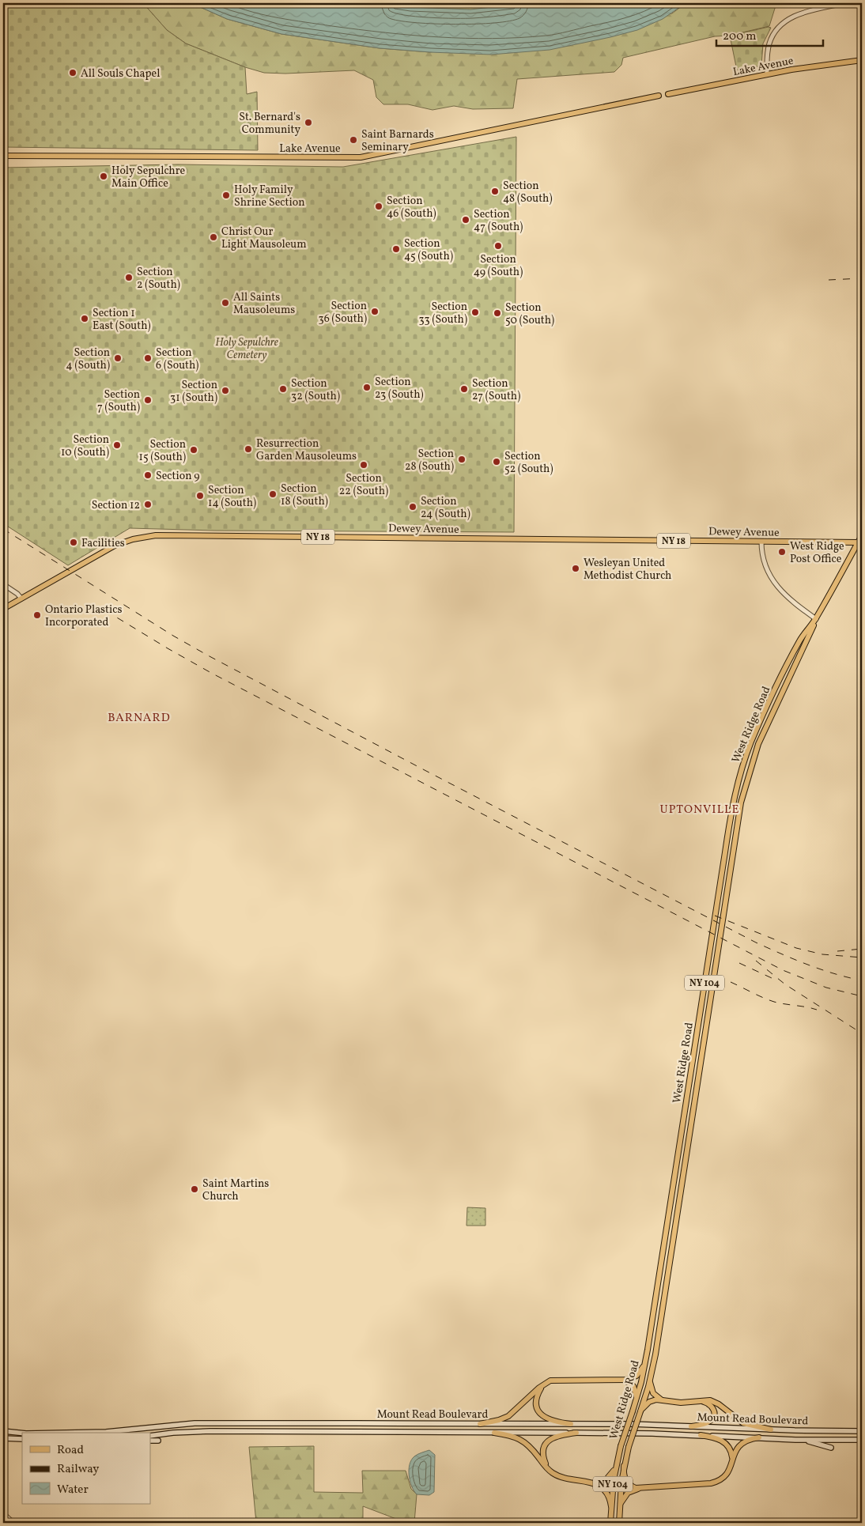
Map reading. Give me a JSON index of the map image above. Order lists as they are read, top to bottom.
{
  "streets": {
    "main road": [
      "Lake Avenue",
      "Dewey Avenue",
      "NY 18",
      "West Ridge Road",
      "NY 104",
      "Mount Read Boulevard"
    ]
  },
  "crossings": [
    ["Dewey Avenue", "West Ridge Road"]
  ],
  "districts": ["BARNARD", "UPTONVILLE"],
  "parks": ["Holy Sepulchre Cemetery"],
  "places": [
    "All Souls Chapel",
    "St. Bernard's Community",
    "Saint Barnards Seminary",
    "Holy Sepulchre Main Office",
    "Section 48 (South)",
    "Holy Family Shrine Section",
    "Section 46 (South)",
    "Section 47 (South)",
    "Christ Our Light Mausoleum",
    "Section 49 (South)",
    "Section 45 (South)",
    "Section 2 (South)",
    "All Saints Mausoleums",
    "Section 36 (South)",
    "Section 33 (South)",
    "Section 50 (South)",
    "Section 1 East (South)",
    "Section 4 (South)",
    "Section 6 (South)",
    "Section 23 (South)",
    "Section 32 (South)",
    "Section 27 (South)",
    "Section 31 (South)",
    "Section 7 (South)",
    "Section 10 (South)",
    "Resurrection Garden Mausoleums",
    "Section 15 (South)",
    "Section 28 (South)",
    "Section 52 (South)",
    "Section 22 (South)",
    "Section 9",
    "Section 18 (South)",
    "Section 14 (South)",
    "Section 12",
    "Section 24 (South)",
    "Facilities",
    "West Ridge Post Office",
    "Wesleyan United Methodist Church",
    "Ontario Plastics Incorporated",
    "Saint Martins Church"
  ],
  "legend": ["Road", "Railway", "Water"],
  "scale_bar": "200 m"
}
